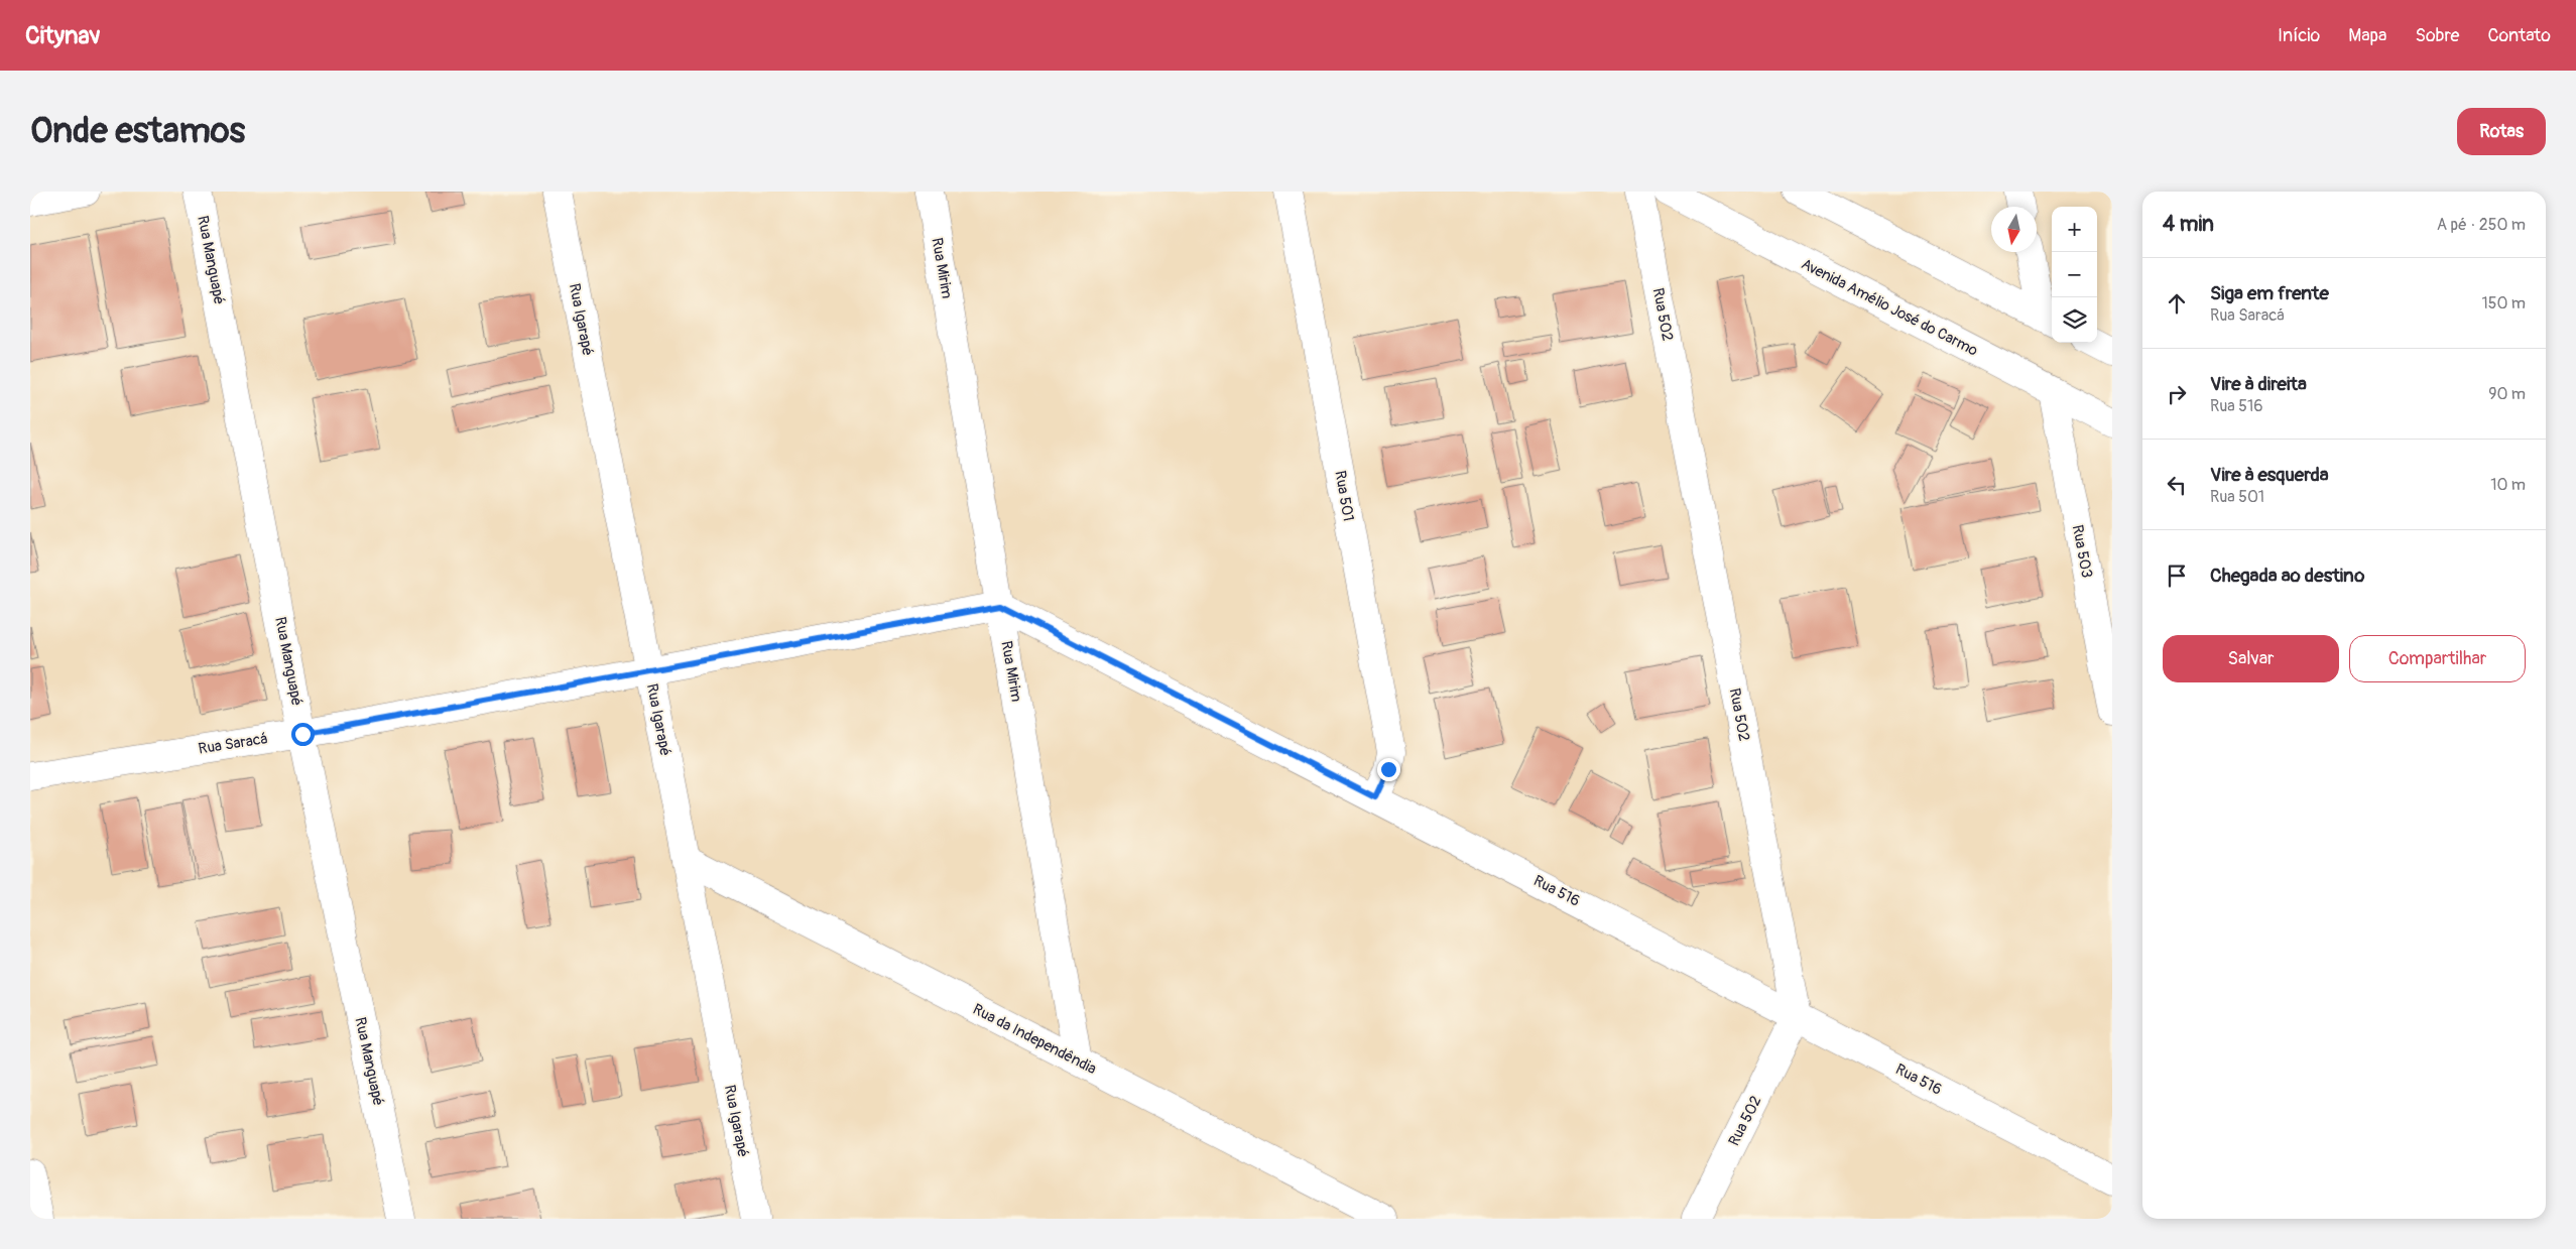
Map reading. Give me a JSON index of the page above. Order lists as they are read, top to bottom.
{
  "streets": {
    "street": [
      "Rua Manguapé",
      "Rua Mirim",
      "Avenida Amélio José do Carmo",
      "Rua 502",
      "Rua Igarapé",
      "Rua 501",
      "Rua 503",
      "Rua Saracá",
      "Rua 516",
      "Rua da Independêndia"
    ]
  },
  "crossings": [
    ["Rua Manguapé", "Rua Saracá"],
    ["Rua Mirim", "Rua Saracá"],
    ["Rua Mirim", "Rua 516"],
    ["Rua Mirim", "Rua da Independêndia"],
    ["Avenida Amélio José do Carmo", "Rua 503"],
    ["Rua 502", "Rua 516"],
    ["Rua Igarapé", "Rua Saracá"],
    ["Rua Igarapé", "Rua da Independêndia"],
    ["Rua 501", "Rua 516"],
    ["Rua Saracá", "Rua 516"]
  ],
  "north": "bottom",
  "page": {
    "header": "Citynav",
    "nav": [
      "Início",
      "Mapa",
      "Sobre",
      "Contato"
    ],
    "buttons": [
      "Rotas",
      ["Salvar", "Compartilhar"]
    ],
    "title": "Onde estamos",
    "heading": ["4 min", "A pé · 250 m"],
    "map_buttons": ["+", "−"],
    "list": [
      ["Siga em frente", "Rua Saracá", "150 m"],
      ["Vire à direita", "Rua 516", "90 m"],
      ["Vire à esquerda", "Rua 501", "10 m"],
      "Chegada ao destino"
    ]
  }
}
